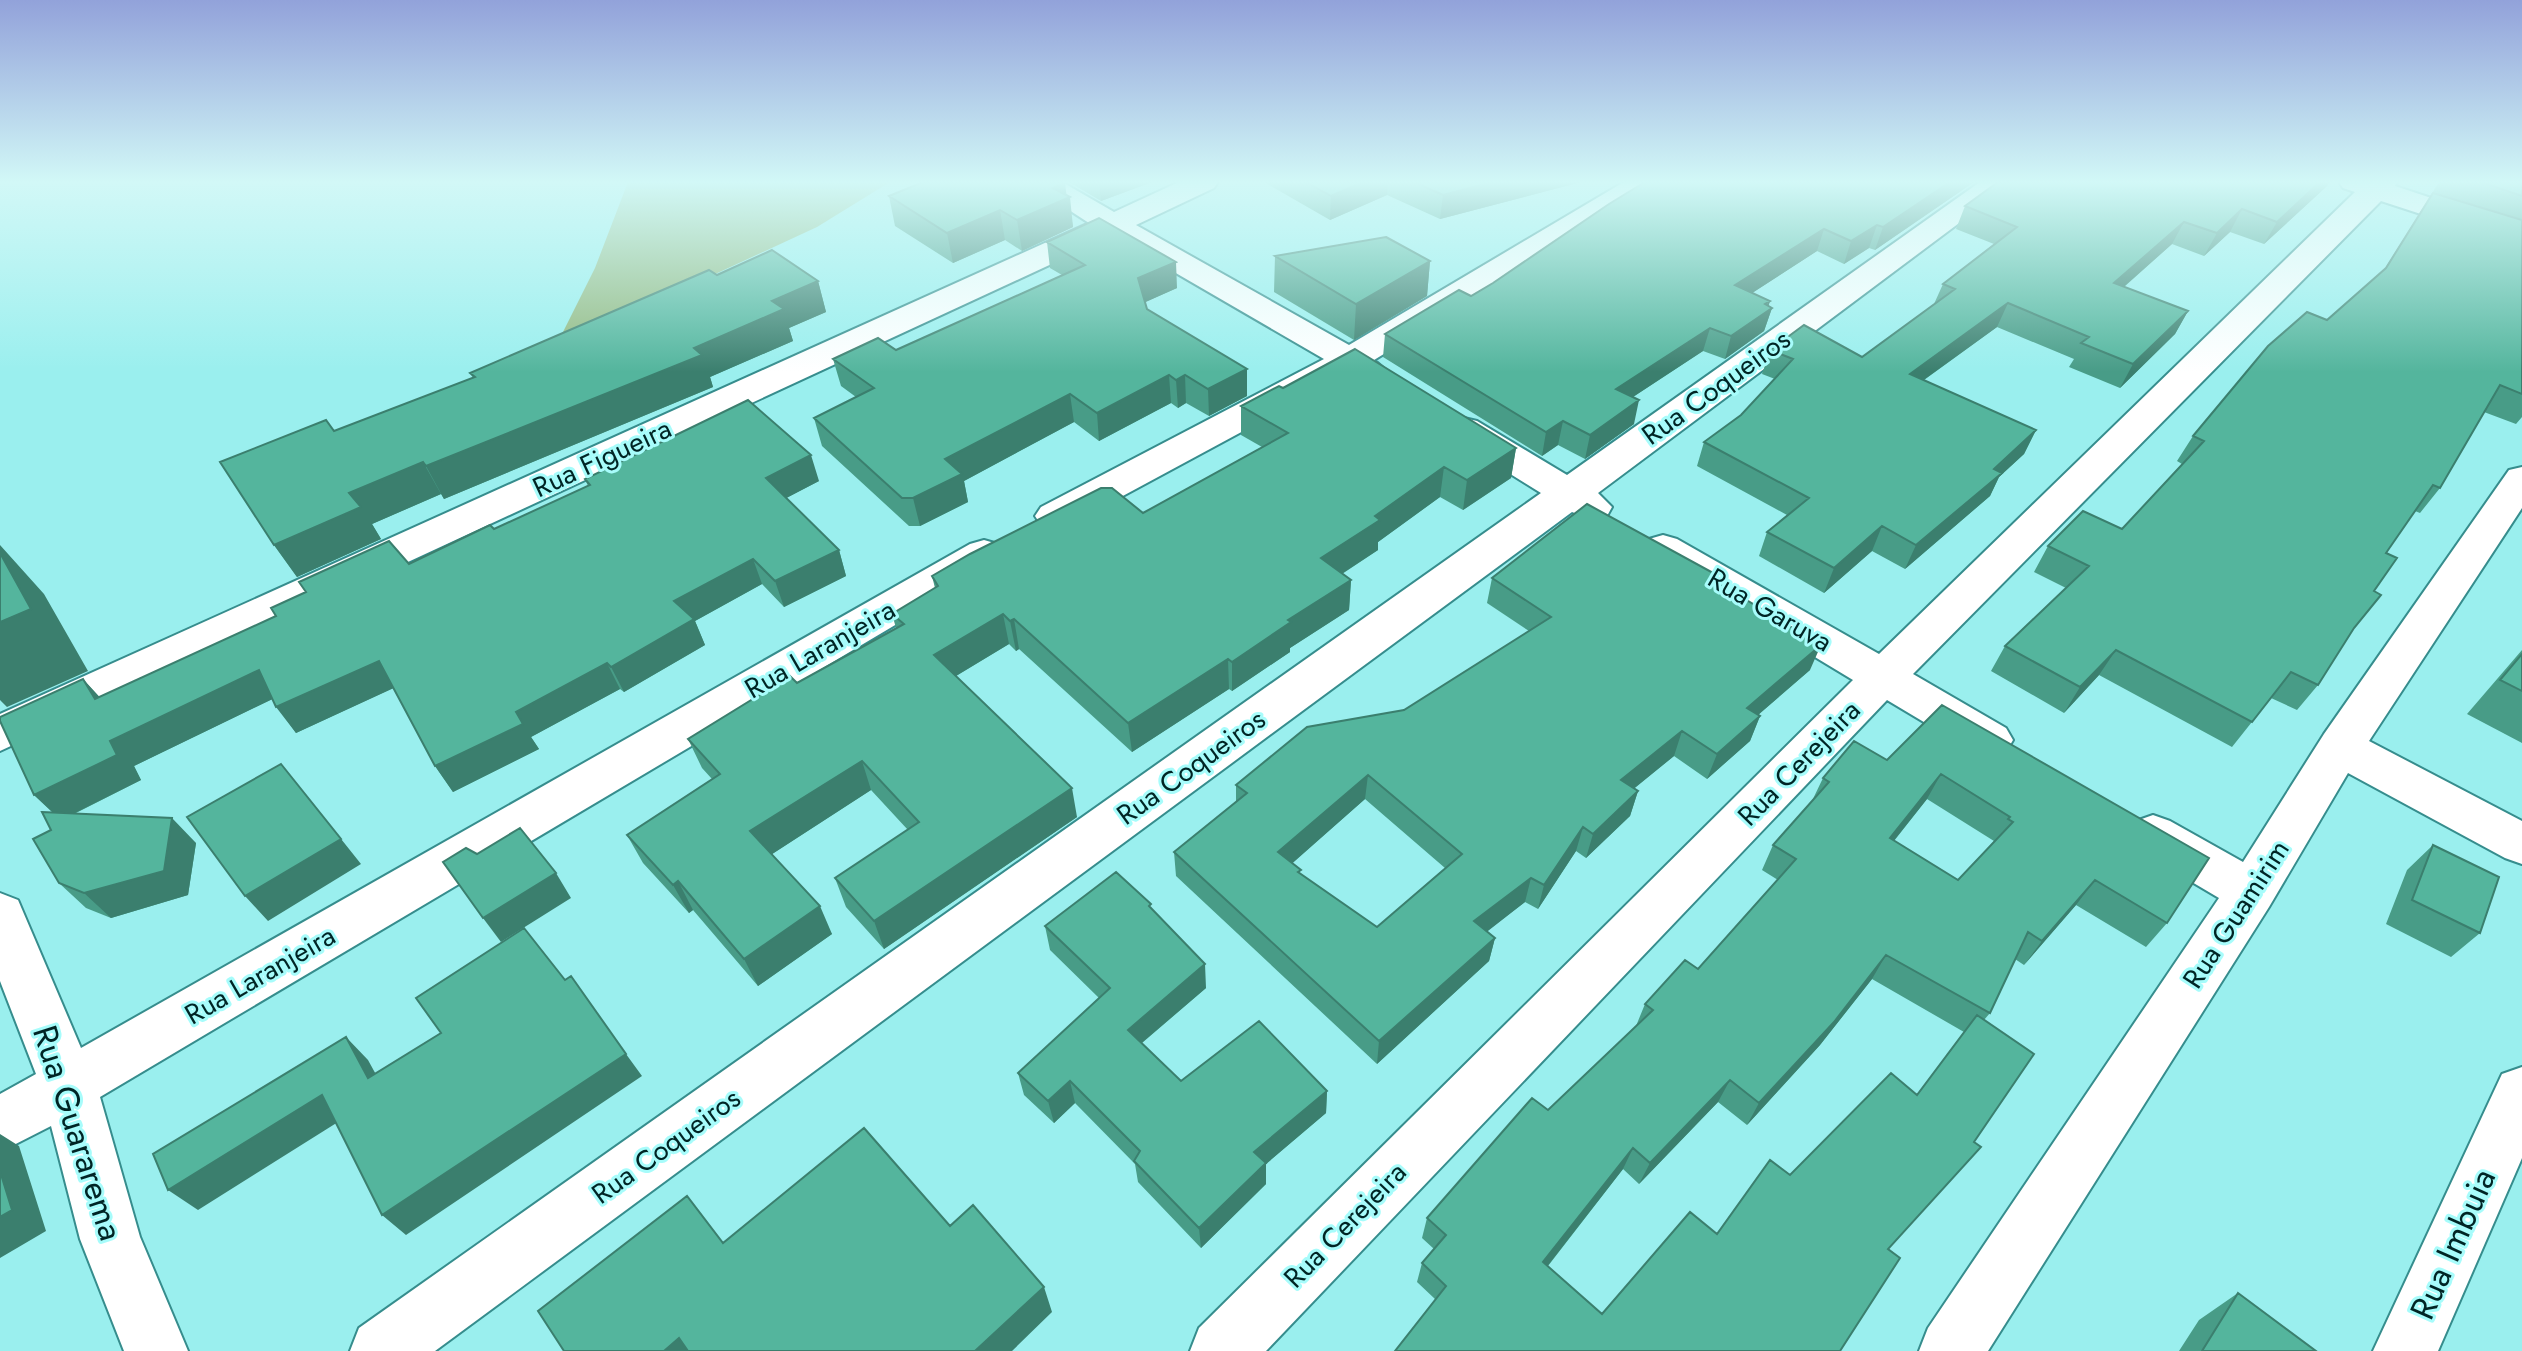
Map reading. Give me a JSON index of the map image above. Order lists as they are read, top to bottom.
{
  "streets": {
    "street": [
      "Rua Coqueiros",
      "Rua Figueira",
      "Rua Garuva",
      "Rua Laranjeira",
      "Rua Cerejeira",
      "Rua Guamirim",
      "Rua Guararema",
      "Rua Imbuia"
    ]
  },
  "crossings": [
    ["Rua Coqueiros", "Rua Garuva"],
    ["Rua Garuva", "Rua Laranjeira"],
    ["Rua Garuva", "Rua Cerejeira"],
    ["Rua Laranjeira", "Rua Guararema"]
  ]
}
